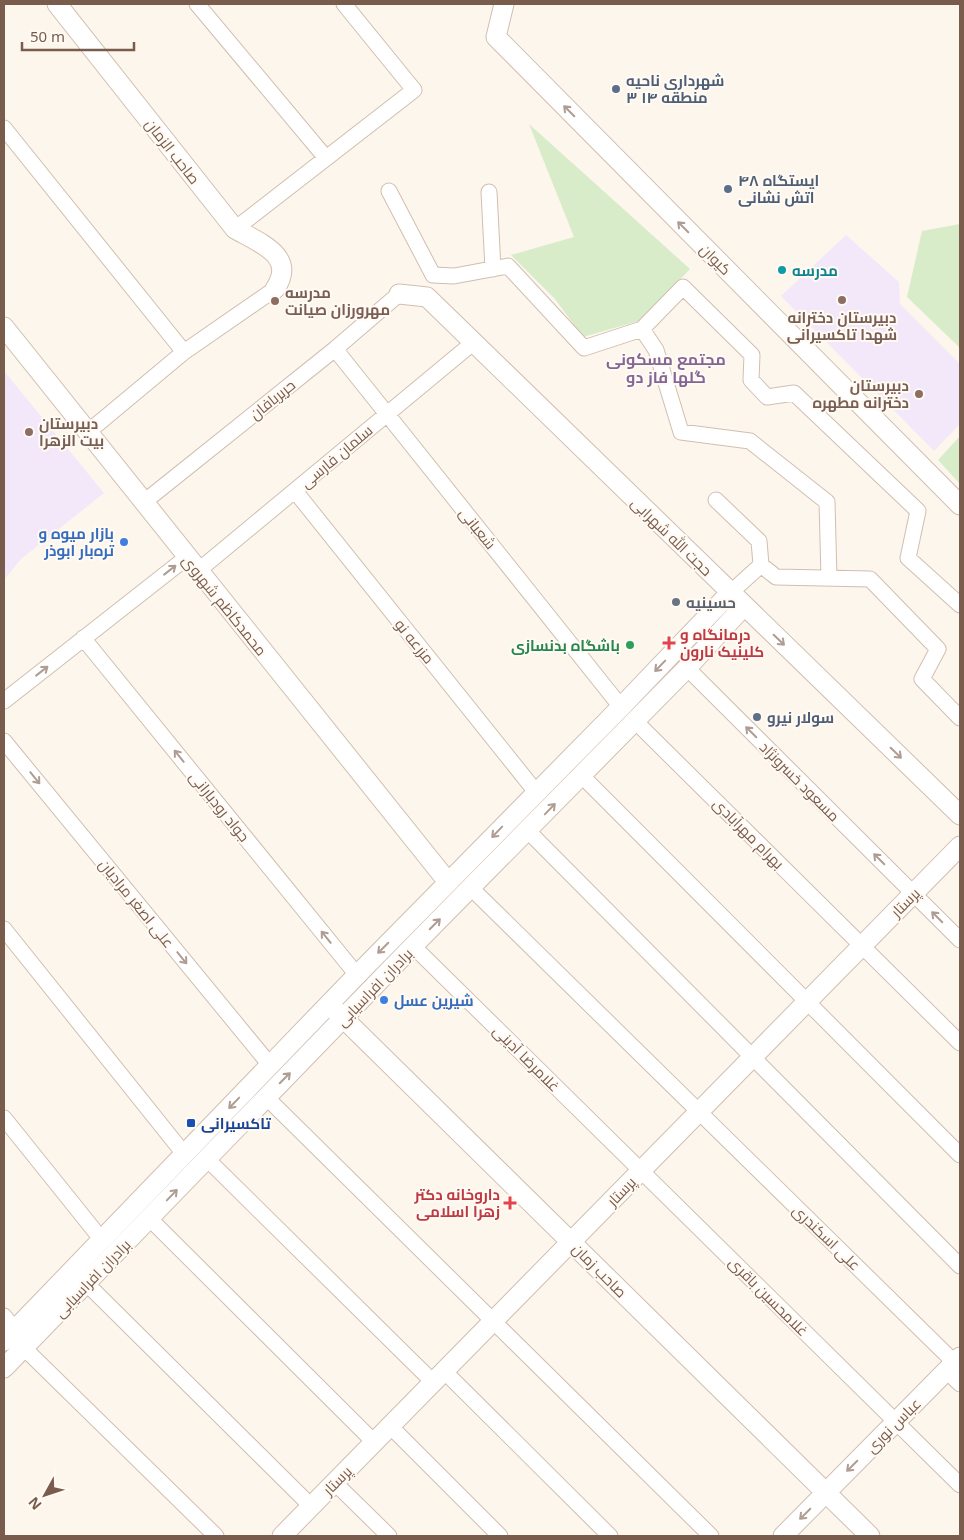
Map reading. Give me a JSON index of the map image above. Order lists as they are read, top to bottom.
{
  "streets": {
    "street": [
      "صاحب الزمان",
      "کیوان",
      "حریربافان",
      "سلمان فارسی",
      "شعبانی",
      "حجت الله شهرابی",
      "محمدکاظم شهروی",
      "مزرعه نو",
      "مسعود خسرونژاد",
      "جواد رودبارانی",
      "بهرام مهرآبادی",
      "پرستار",
      "علی اصغر مرادیان",
      "برادران افراسیابی",
      "غلامرضا آدینی",
      "علی اسکندری",
      "صاحب زمان",
      "غلامحسین باقری",
      "عباس نوری"
    ]
  },
  "crossings": [
    ["حریربافان", "شعبانی"],
    ["حریربافان", "حجت الله شهرابی"],
    ["حریربافان", "محمدکاظم شهروی"],
    ["سلمان فارسی", "شعبانی"],
    ["سلمان فارسی", "حجت الله شهرابی"],
    ["سلمان فارسی", "محمدکاظم شهروی"],
    ["سلمان فارسی", "مزرعه نو"],
    ["سلمان فارسی", "جواد رودبارانی"],
    ["شعبانی", "برادران افراسیابی"],
    ["حجت الله شهرابی", "برادران افراسیابی"],
    ["محمدکاظم شهروی", "برادران افراسیابی"],
    ["مزرعه نو", "برادران افراسیابی"],
    ["مسعود خسرونژاد", "پرستار"],
    ["مسعود خسرونژاد", "برادران افراسیابی"],
    ["جواد رودبارانی", "برادران افراسیابی"],
    ["بهرام مهرآبادی", "پرستار"],
    ["بهرام مهرآبادی", "برادران افراسیابی"],
    ["پرستار", "غلامرضا آدینی"],
    ["پرستار", "علی اسکندری"],
    ["پرستار", "صاحب زمان"],
    ["پرستار", "غلامحسین باقری"],
    ["علی اصغر مرادیان", "برادران افراسیابی"],
    ["برادران افراسیابی", "غلامرضا آدینی"],
    ["برادران افراسیابی", "علی اسکندری"],
    ["برادران افراسیابی", "صاحب زمان"],
    ["غلامرضا آدینی", "غلامحسین باقری"],
    ["علی اسکندری", "عباس نوری"],
    ["صاحب زمان", "عباس نوری"],
    ["غلامحسین باقری", "عباس نوری"]
  ],
  "one_way": [
    "کیوان",
    "سلمان فارسی",
    "حجت الله شهرابی",
    "مسعود خسرونژاد",
    "جواد رودبارانی",
    "عباس نوری"
  ],
  "districts": ["مجتمع مسکونی گلها فاز دو"],
  "places": {
    "other": [
      "شهرداری ناحیه ۳ منطقه ۱۴",
      "ایستگاه ۴۸ اتش نشانی",
      "مدرسه",
      "دبیرستان دخترانه شهدا تاکسیرانی",
      "مدرسه مهرورزان صیانت",
      "دبیرستان دخترانه مطهره",
      "دبیرستان بیت الزهرا",
      "بازار میوه و تره‌بار ابوذر",
      "حسینیه",
      "باشگاه بدنسازی",
      "سولار نیرو",
      "شیرین عسل"
    ],
    "health": ["درمانگاه و کلینیک نارون", "داروخانه دکتر زهرا اسلامی"],
    "transit": ["تاکسیرانی"]
  },
  "scale_bar": "50 m",
  "north": "bottom left"
}
